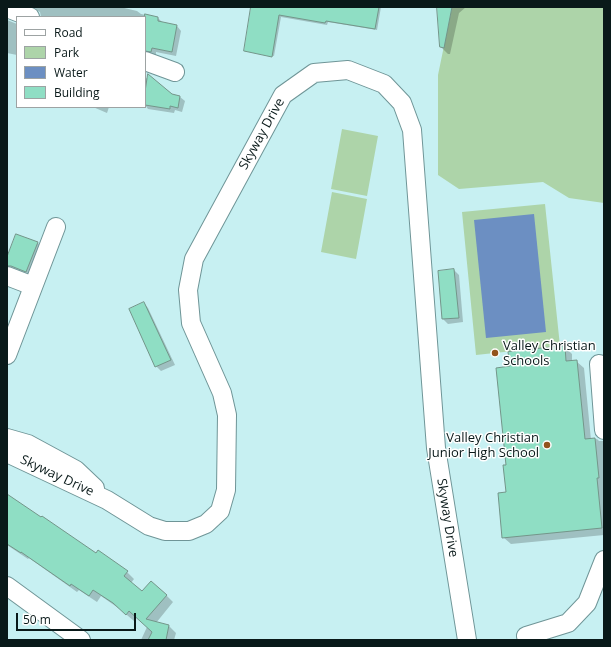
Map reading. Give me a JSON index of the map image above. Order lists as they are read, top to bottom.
{
  "streets": {
    "street": ["Skyway Drive"]
  },
  "places": ["Valley Christian Schools", "Valley Christian Junior High School"],
  "legend": [
    "Road",
    "Park",
    "Water",
    "Building"
  ],
  "scale_bar": "50 m"
}
